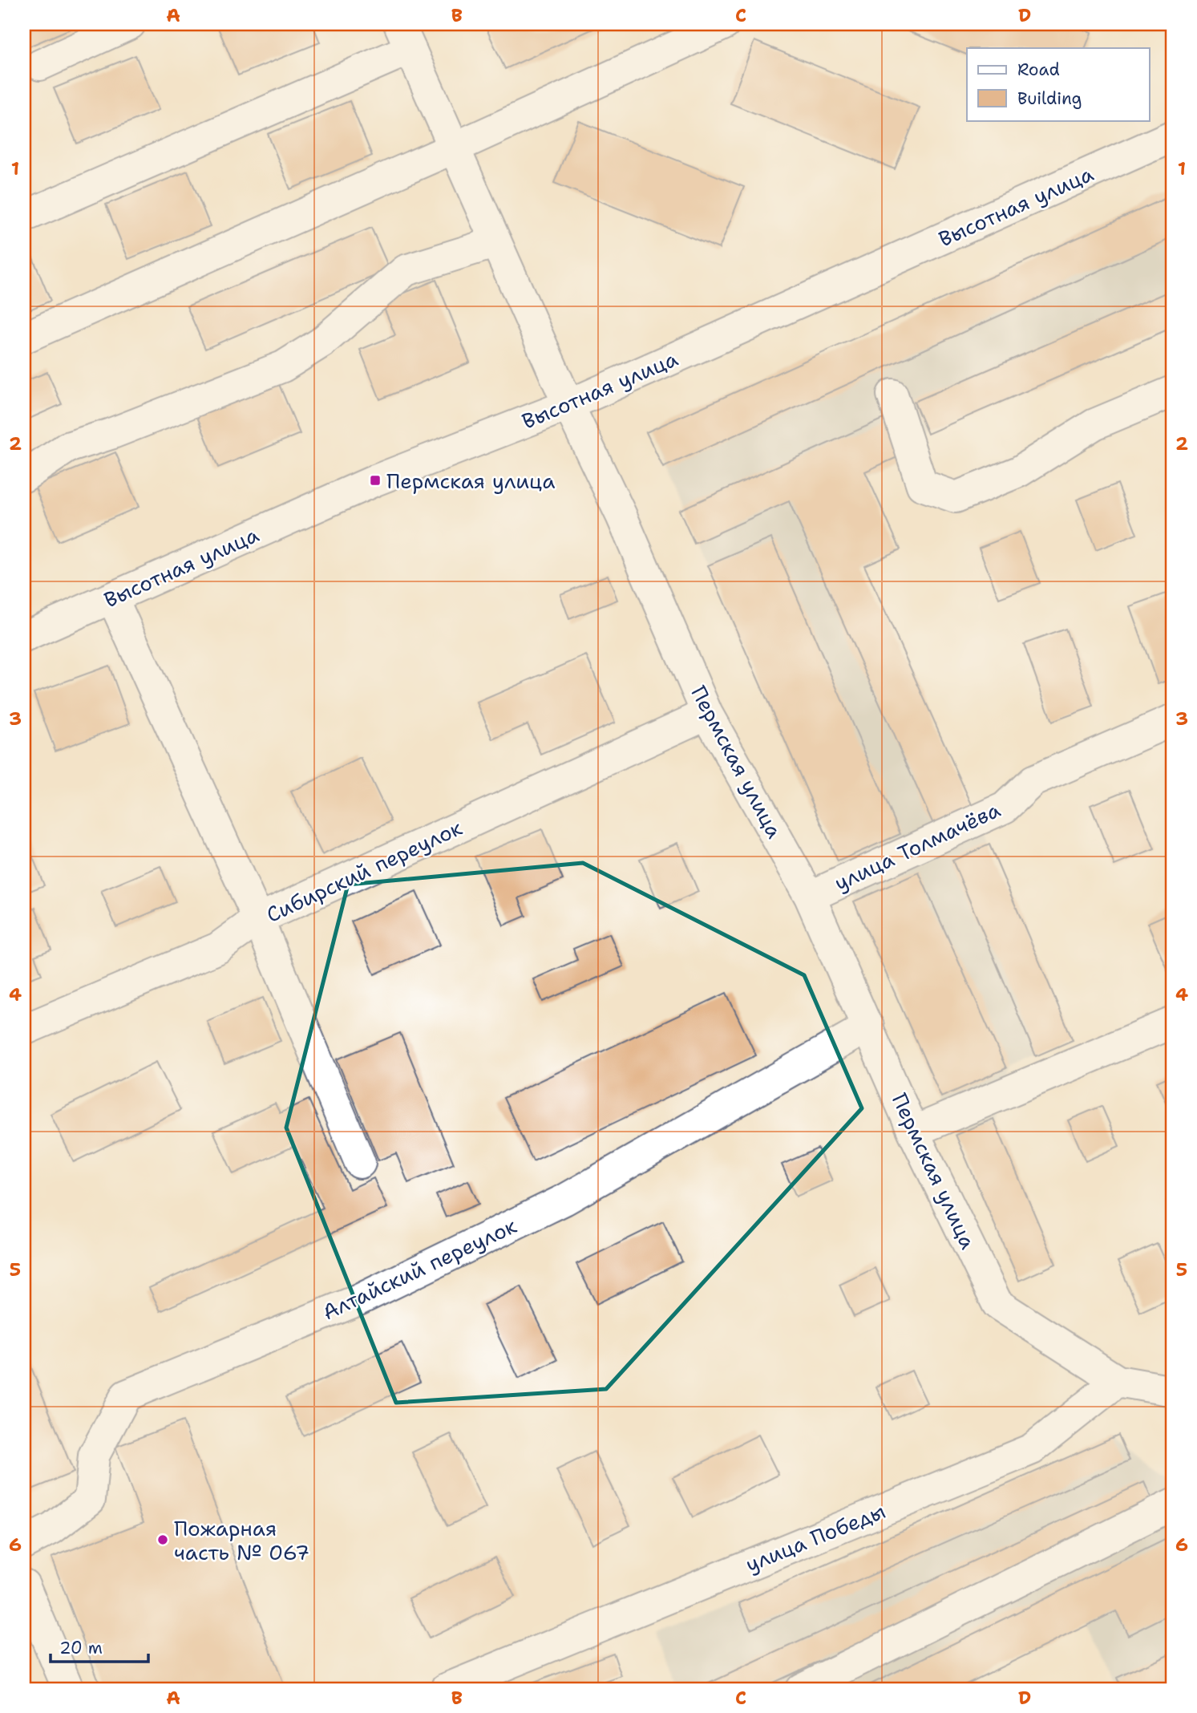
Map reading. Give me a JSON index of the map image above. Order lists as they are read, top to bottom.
{
  "streets": {
    "street": [
      "Высотная улица",
      "Пермская улица",
      "улица Толмачёва",
      "Сибирский переулок",
      "Алтайский переулок",
      "улица Победы"
    ]
  },
  "crossings": [
    ["Высотная улица", "Пермская улица"],
    ["Пермская улица", "улица Толмачёва"],
    ["Пермская улица", "Сибирский переулок"],
    ["Пермская улица", "Алтайский переулок"],
    ["Пермская улица", "улица Победы"]
  ],
  "places": {
    "transit": ["Пермская улица"],
    "other": ["Пожарная часть № 067"]
  },
  "legend": ["Road", "Building"],
  "scale_bar": "20 m",
  "grid": {
    "columns": [
      "A",
      "B",
      "C",
      "D"
    ],
    "rows": [
      "1",
      "2",
      "3",
      "4",
      "5",
      "6"
    ]
  }
}
